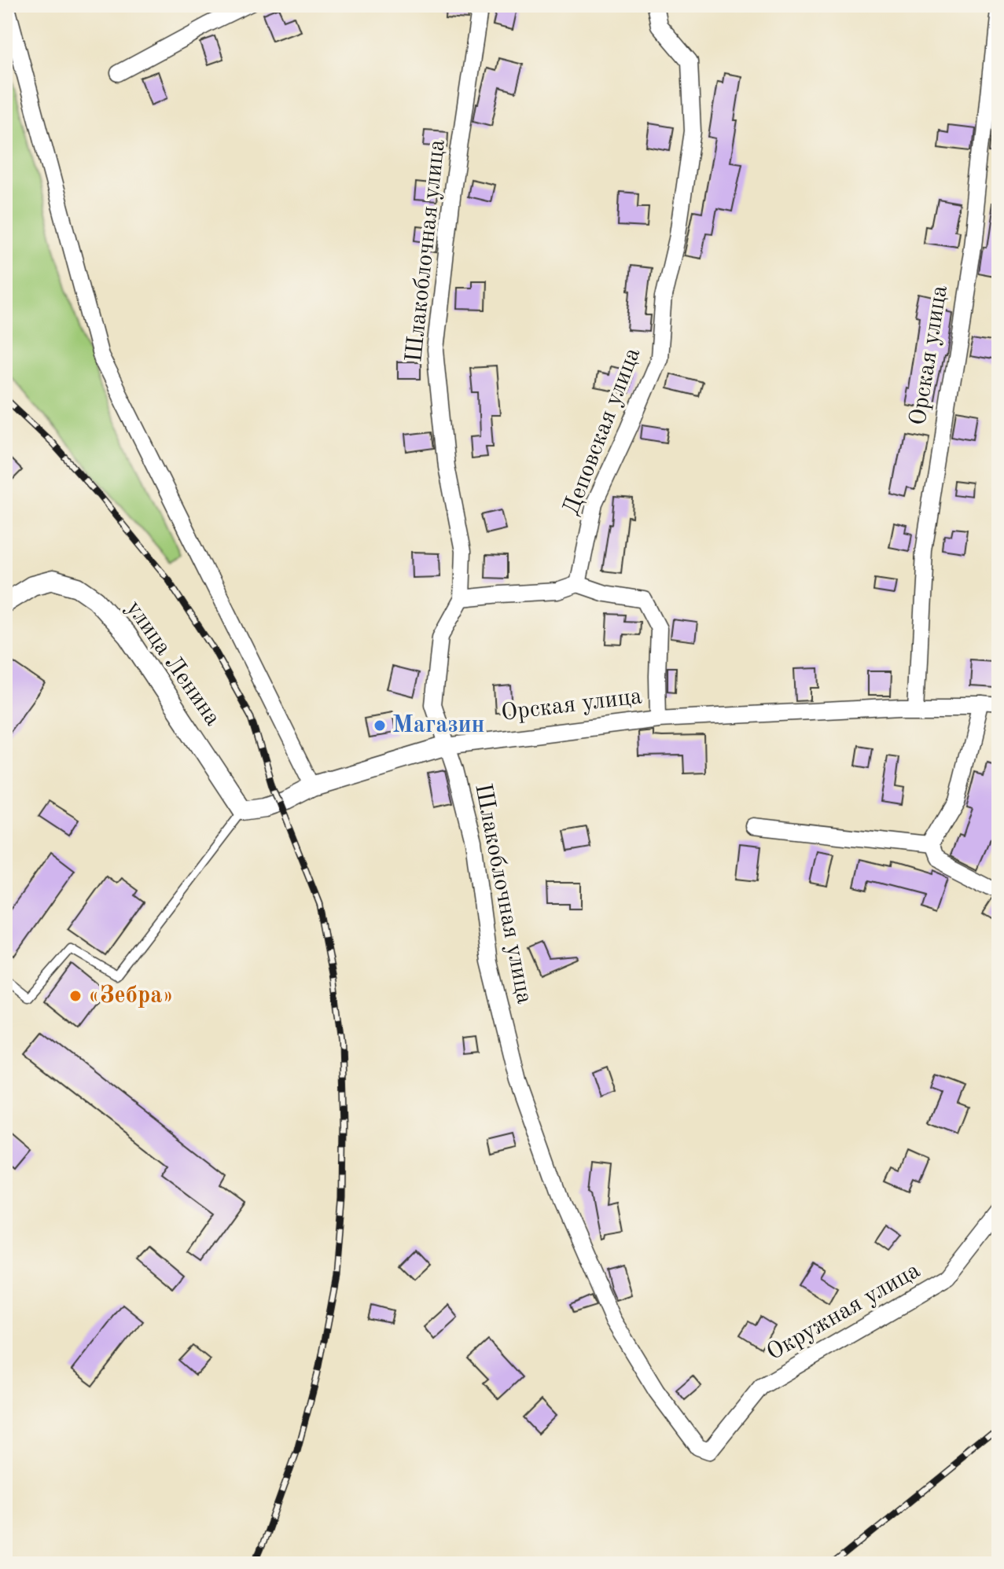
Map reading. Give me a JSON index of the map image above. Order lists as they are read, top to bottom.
{
  "streets": {
    "street": [
      "Шлакоблочная улица",
      "Орская улица",
      "Деповская улица",
      "улица Ленина",
      "Окружная улица"
    ]
  },
  "crossings": [
    ["Шлакоблочная улица", "Орская улица"],
    ["Шлакоблочная улица", "Окружная улица"],
    ["Орская улица", "улица Ленина"]
  ],
  "places": ["Магазин", "«Зебра»"]
}
